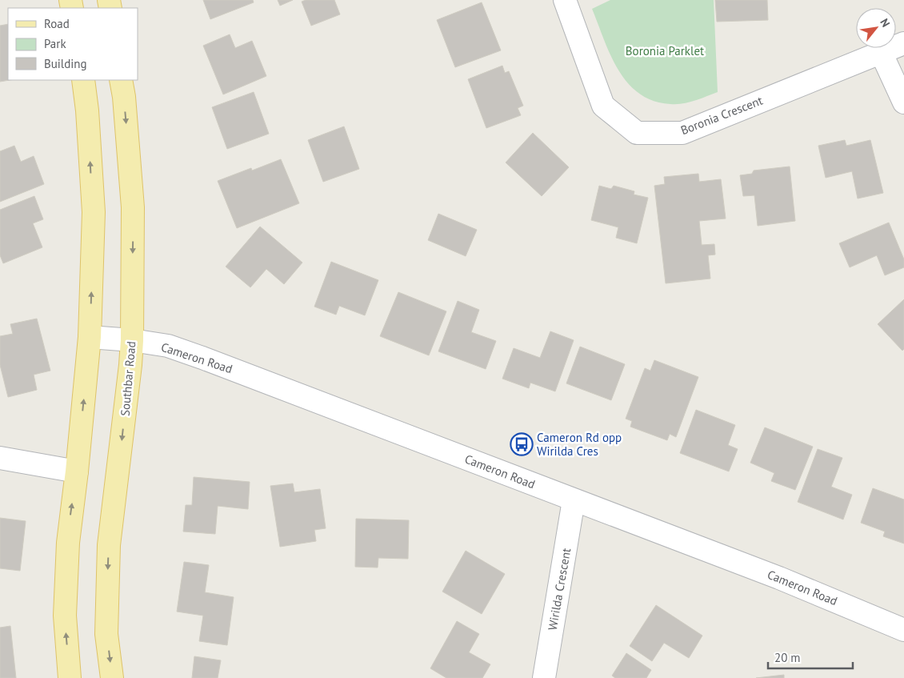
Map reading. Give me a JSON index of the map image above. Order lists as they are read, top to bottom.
{
  "streets": {
    "main road": ["Southbar Road"],
    "street": ["Boronia Crescent", "Cameron Road", "Wirilda Crescent"]
  },
  "crossings": [
    ["Cameron Road", "Southbar Road"],
    ["Cameron Road", "Wirilda Crescent"]
  ],
  "parks": ["Boronia Parklet"],
  "places": {
    "bus stop": ["Cameron Rd opp Wirilda Cres"]
  },
  "legend": ["Road", "Park", "Building"],
  "scale_bar": "20 m",
  "north": "top right"
}
